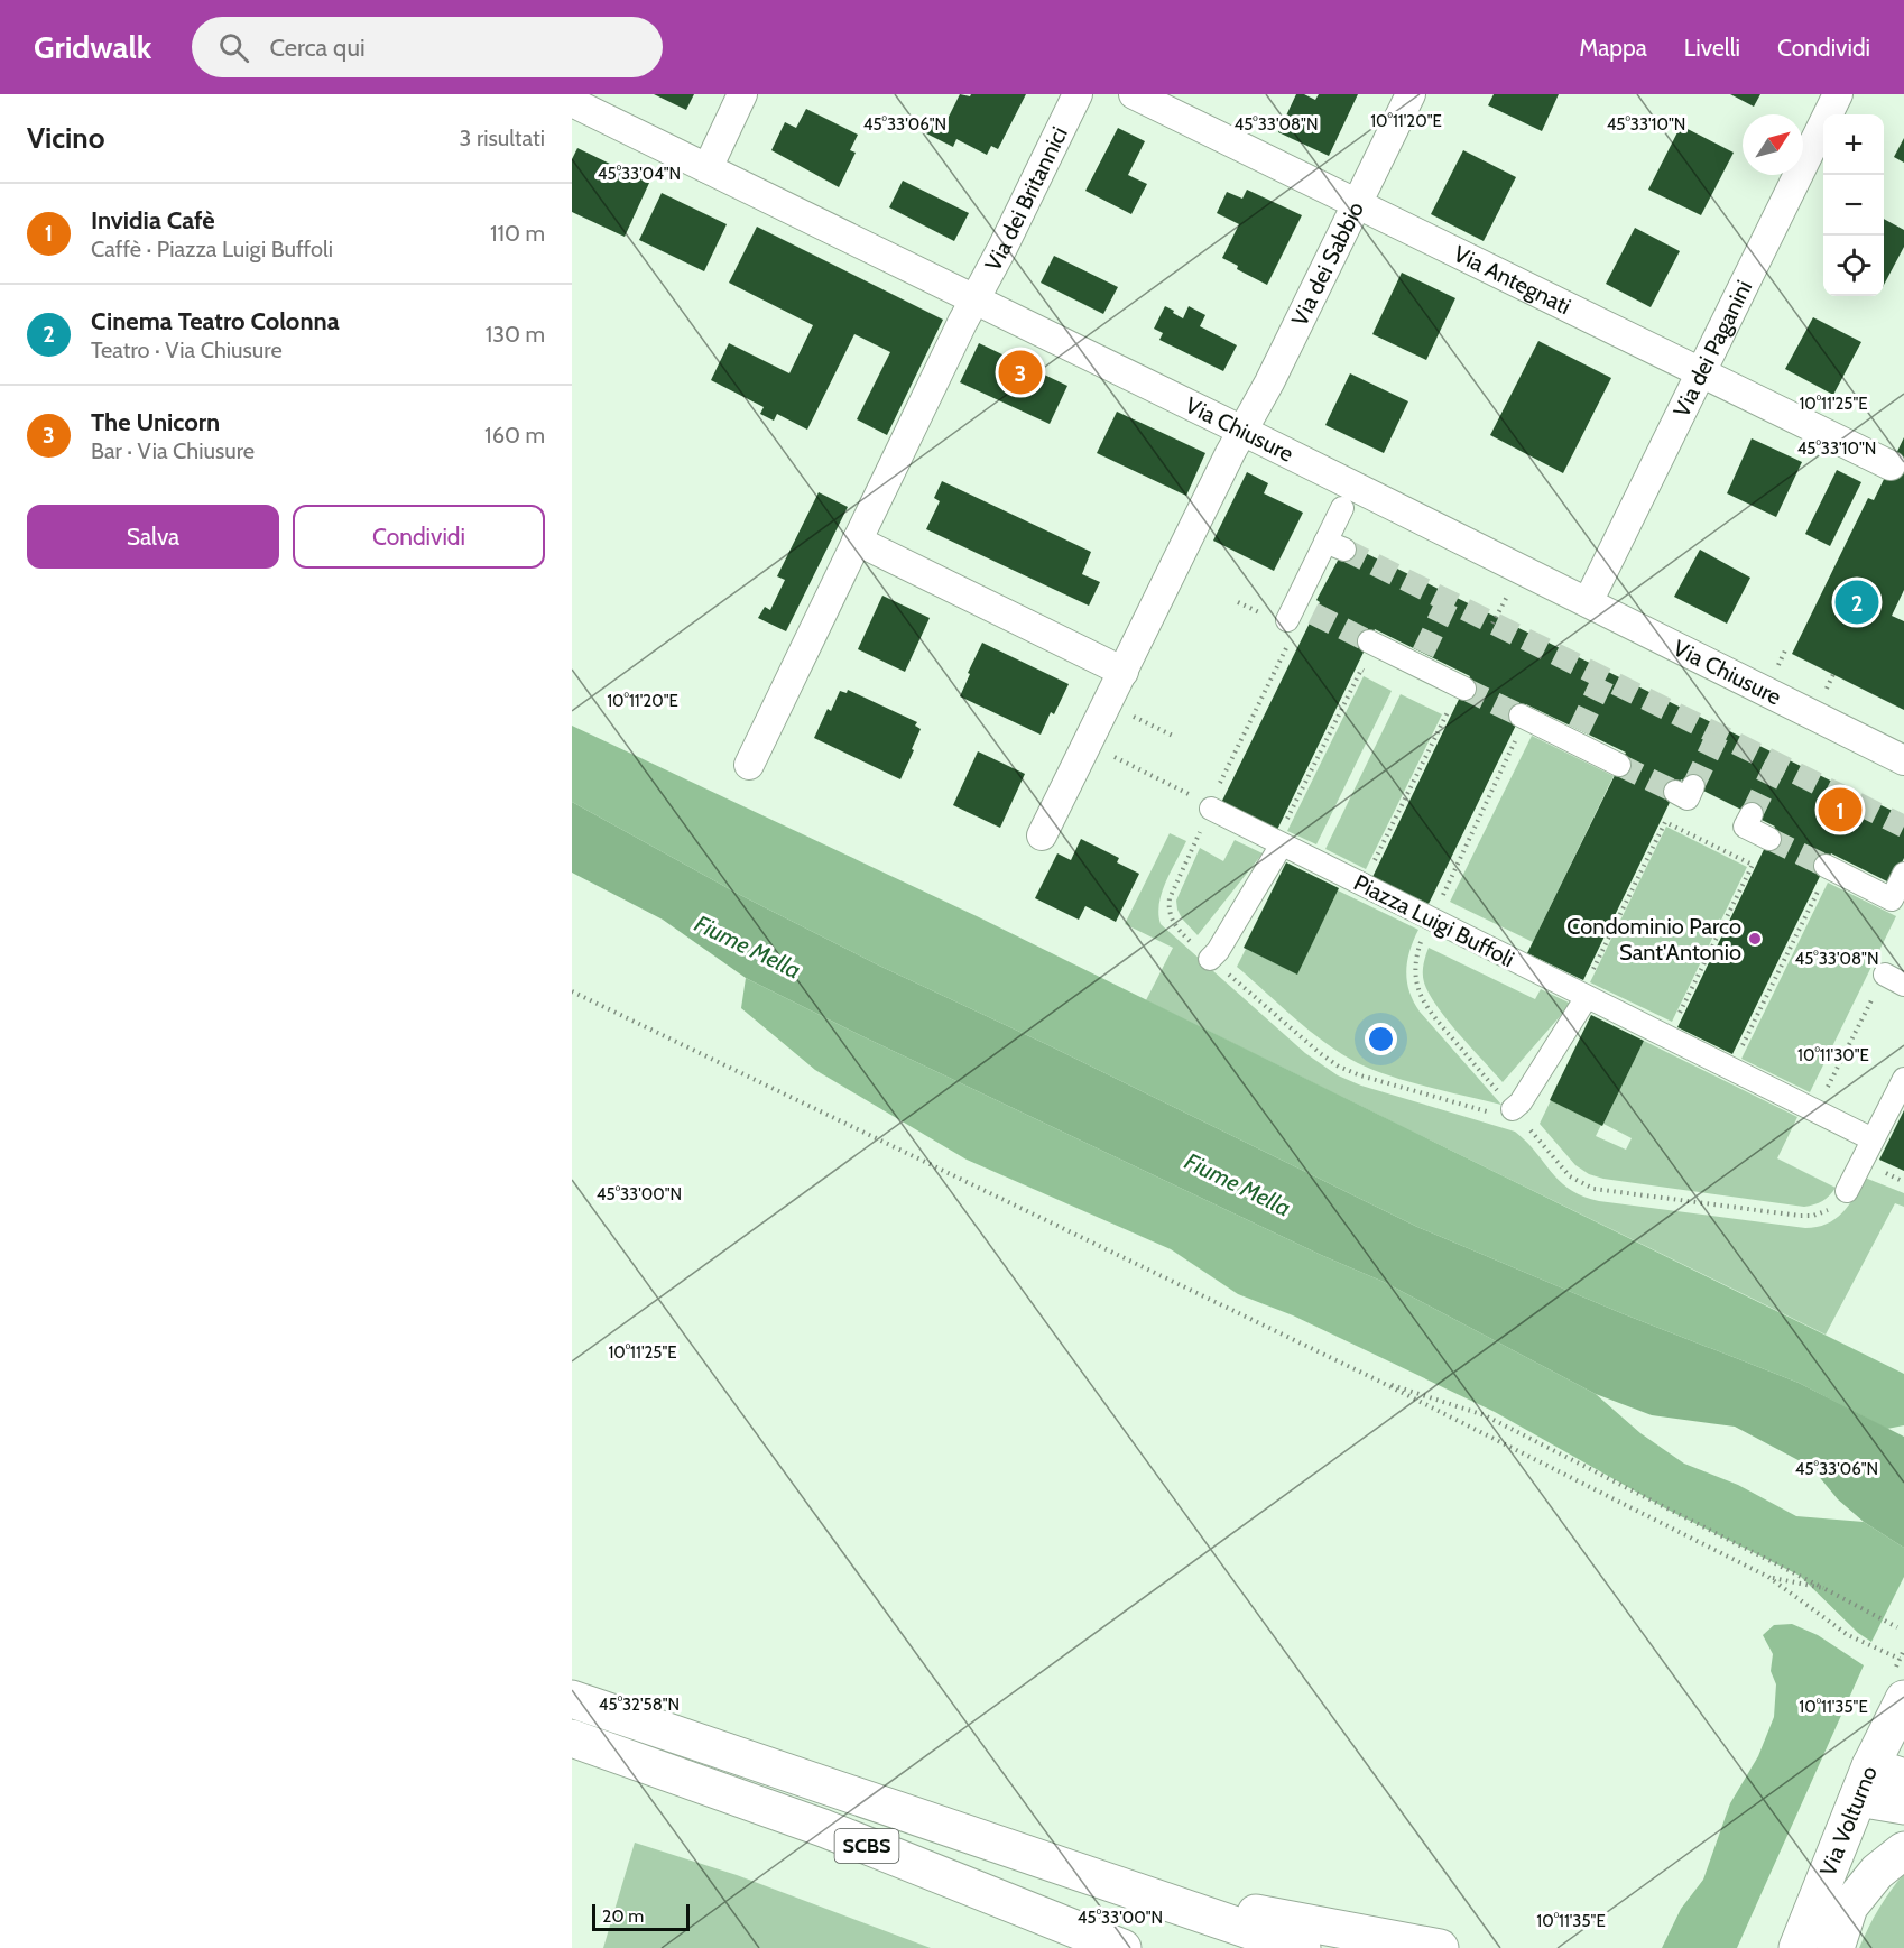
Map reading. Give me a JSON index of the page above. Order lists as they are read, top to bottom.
{
  "streets": {
    "main road": ["Via Volturno", "SCBS"],
    "street": [
      "Via dei Britannici",
      "Via dei Sabbio",
      "Via Antegnati",
      "Via dei Paganini",
      "Via Chiusure",
      "Piazza Luigi Buffoli"
    ]
  },
  "crossings": [
    ["Via dei Britannici", "Via Chiusure"],
    ["Via dei Sabbio", "Via Antegnati"],
    ["Via dei Sabbio", "Via Chiusure"],
    ["Via Antegnati", "Via dei Paganini"],
    ["Via dei Paganini", "Via Chiusure"]
  ],
  "water": ["Fiume Mella"],
  "places": ["Condominio Parco Sant'Antonio"],
  "scale_bar": "20 m",
  "north": "top right",
  "page": {
    "header": "Gridwalk",
    "search": "Cerca qui",
    "nav": ["Mappa", "Livelli", "Condividi"],
    "heading": ["Vicino", "3 risultati"],
    "map_buttons": ["+", "−"],
    "list": [
      {
        "mark": "1",
        "name": "Invidia Cafè",
        "note": "Caffè · Piazza Luigi Buffoli",
        "value": "110 m"
      },
      {
        "mark": "2",
        "name": "Cinema Teatro Colonna",
        "note": "Teatro · Via Chiusure",
        "value": "130 m"
      },
      {
        "mark": "3",
        "name": "The Unicorn",
        "note": "Bar · Via Chiusure",
        "value": "160 m"
      }
    ],
    "pins": ["3", "2", "1"],
    "buttons": ["Salva", "Condividi"],
    "scale": "20 m"
  },
  "coordinates": [
    "10°11'20\"E",
    "45°33'06\"N",
    "45°33'10\"N",
    "45°33'08\"N",
    "45°33'04\"N",
    "10°11'25\"E",
    "10°11'30\"E",
    "45°33'00\"N",
    "45°32'58\"N",
    "10°11'35\"E"
  ]
}
